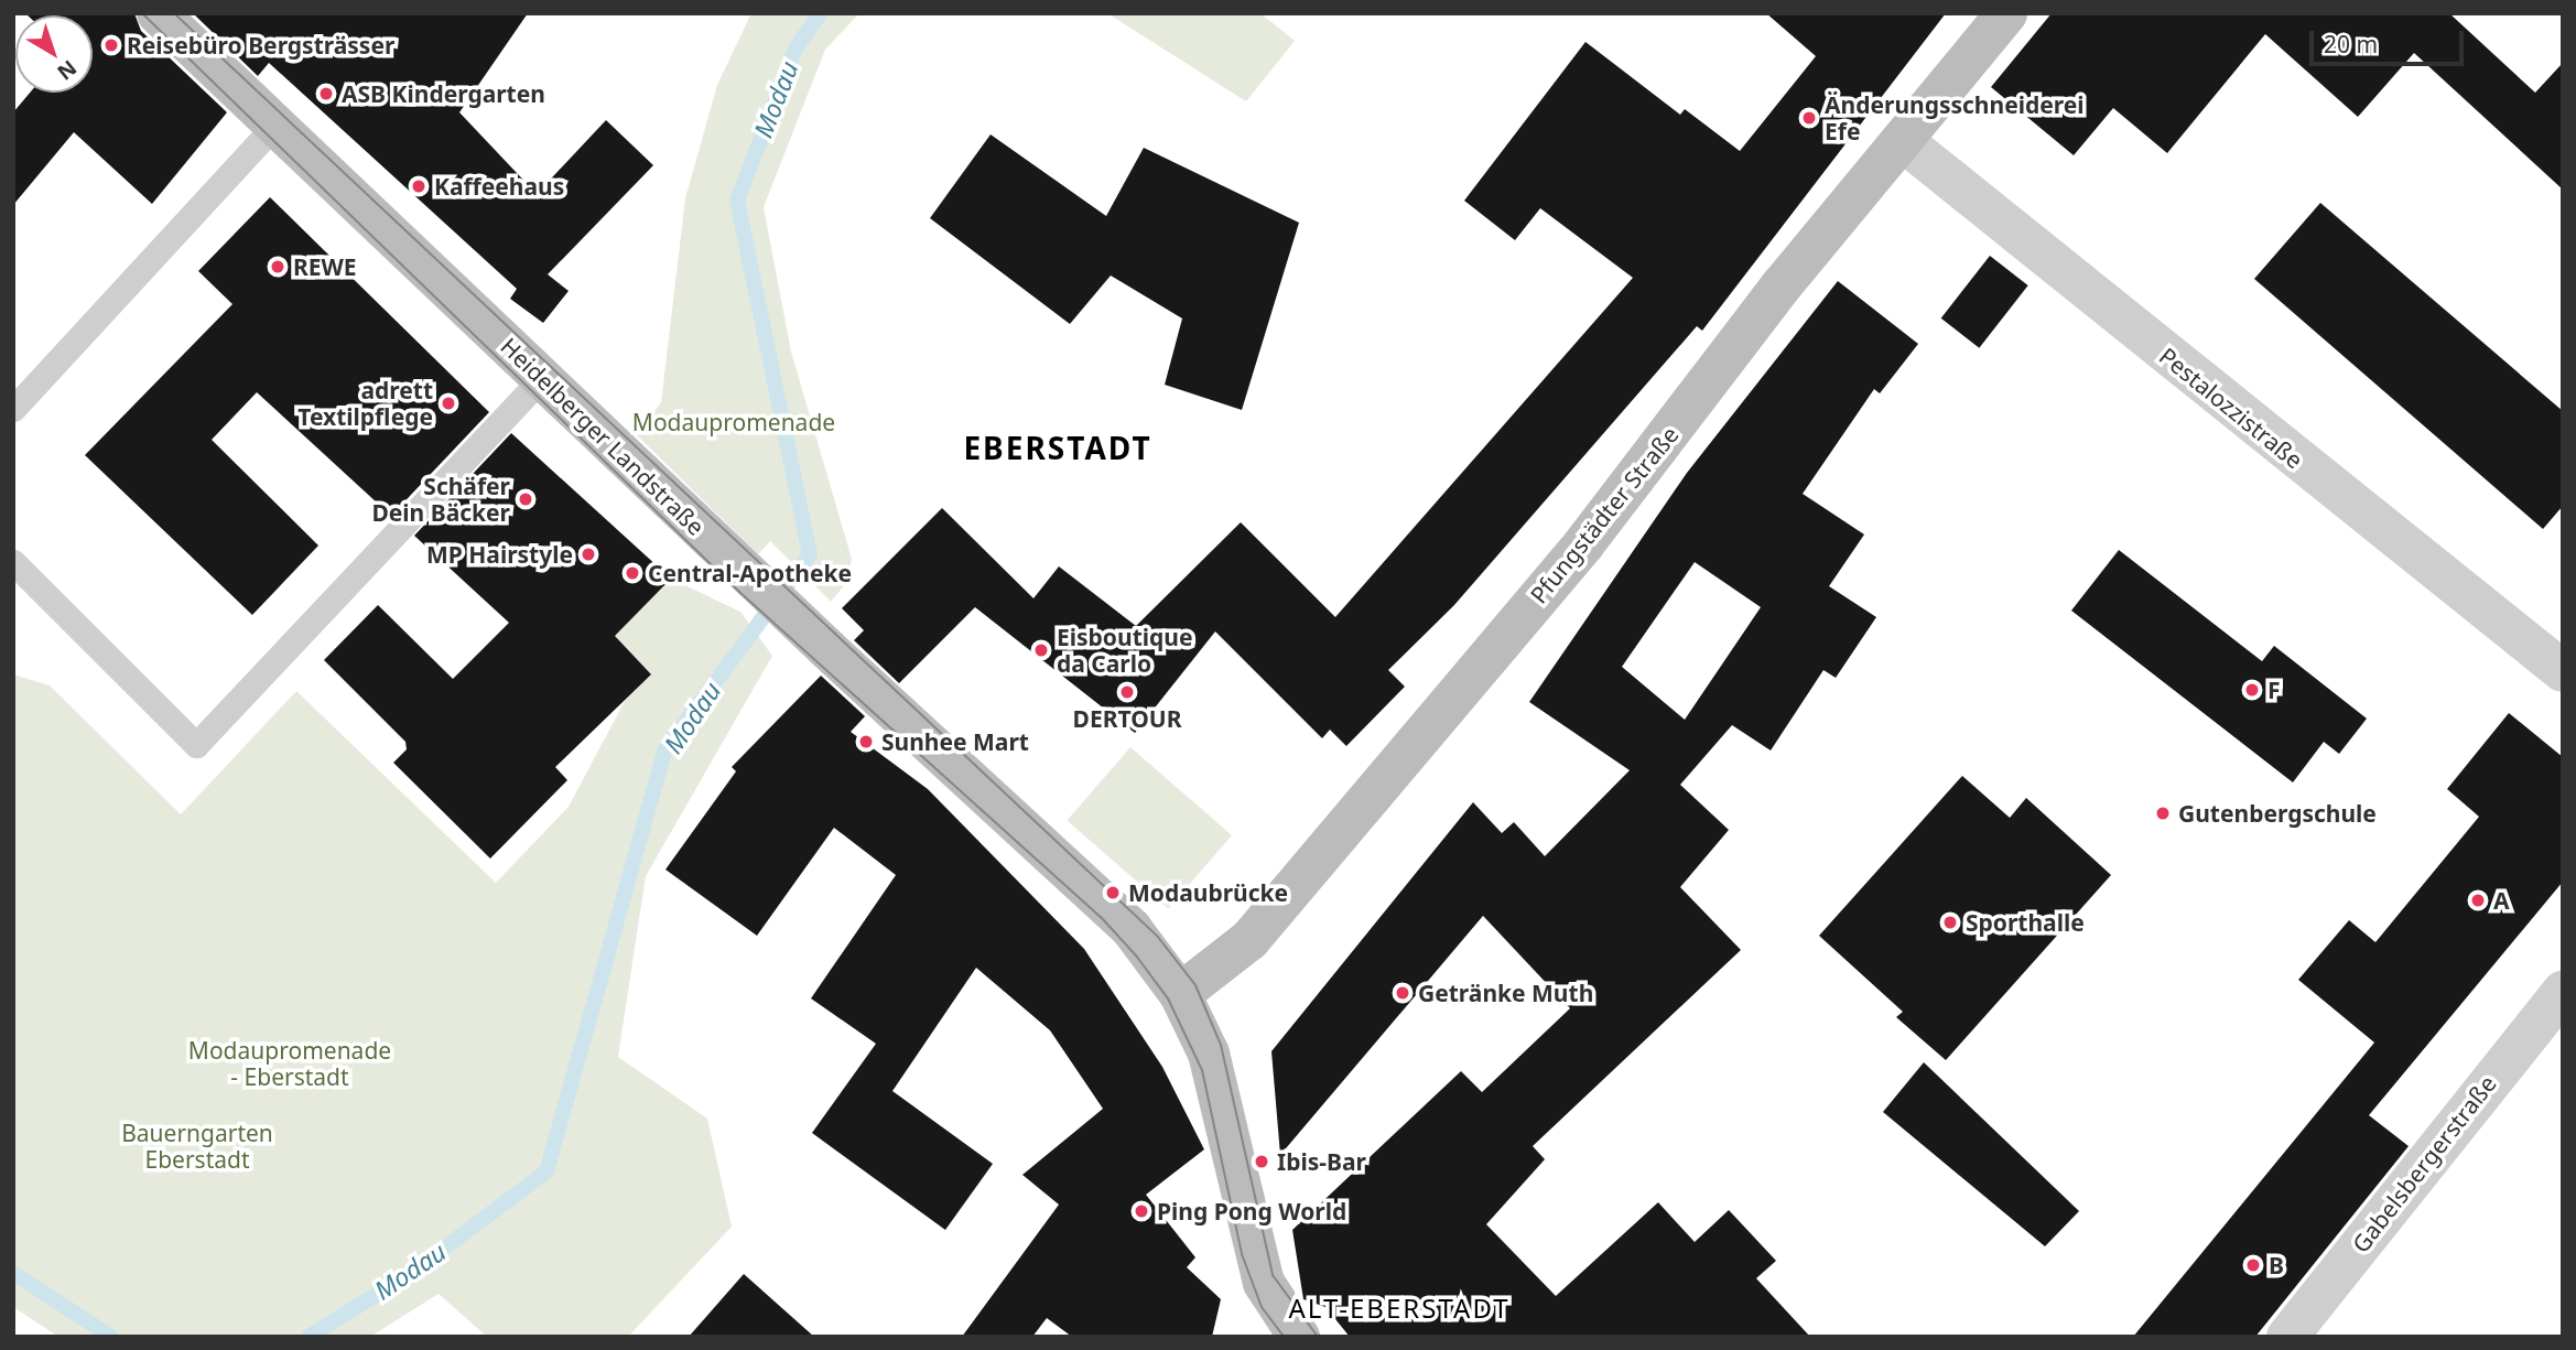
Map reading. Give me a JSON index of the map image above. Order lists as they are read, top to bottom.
{
  "streets": {
    "street": [
      "Pestalozzistraße",
      "Heidelberger Landstraße",
      "Pfungstädter Straße",
      "Gabelsbergerstraße"
    ]
  },
  "crossings": [
    ["Pestalozzistraße", "Pfungstädter Straße"],
    ["Heidelberger Landstraße", "Pfungstädter Straße"]
  ],
  "districts": ["EBERSTADT", "ALT-EBERSTADT"],
  "water": ["Modau"],
  "parks": ["Modaupromenade", "Modaupromenade - Eberstadt", "Bauerngarten Eberstadt"],
  "places": [
    "Reisebüro Bergsträsser",
    "ASB Kindergarten",
    "Änderungsschneiderei Efe",
    "Kaffeehaus",
    "REWE",
    "adrett Textilpflege",
    "Schäfer Dein Bäcker",
    "MP Hairstyle",
    "Central-Apotheke",
    "Eisboutique da Carlo",
    "F",
    "DERTOUR",
    "Sunhee Mart",
    "Gutenbergschule",
    "Modaubrücke",
    "A",
    "Sporthalle",
    "Getränke Muth",
    "Ibis-Bar",
    "Ping Pong World",
    "B"
  ],
  "scale_bar": "20 m",
  "north": "bottom right"
}
